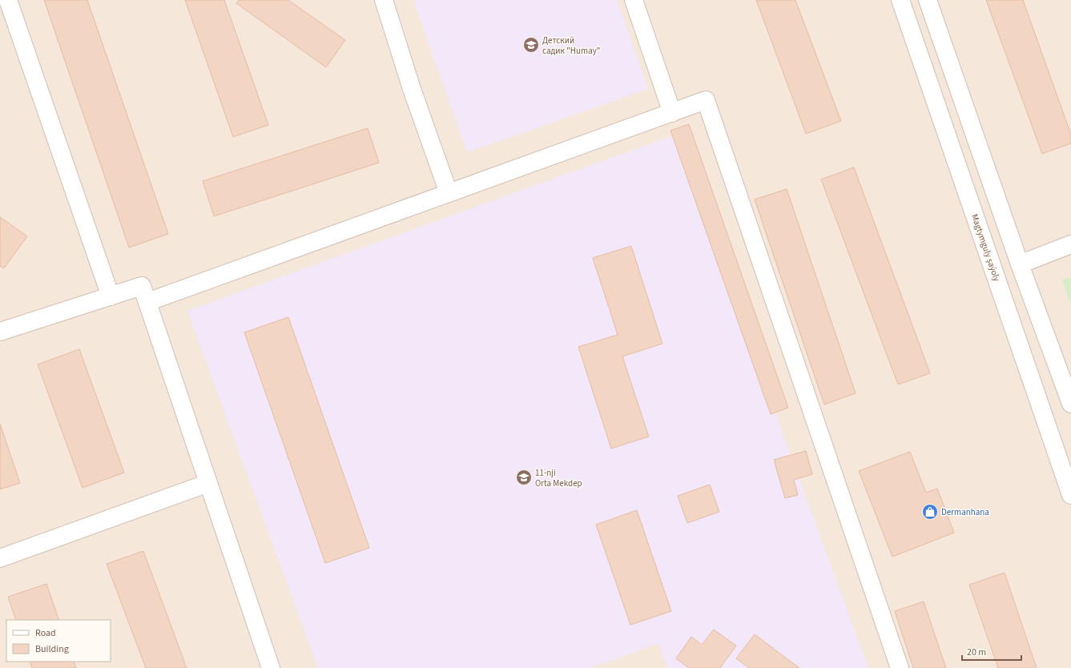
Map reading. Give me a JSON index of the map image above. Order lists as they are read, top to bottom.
{
  "streets": {
    "street": ["Magtymguly şaýoly"]
  },
  "places": {
    "school or university": ["Детский садик \"Humay\"", "11-nji Orta Mekdep"],
    "shop": ["Dermanhana"]
  },
  "legend": ["Road", "Building"],
  "scale_bar": "20 m"
}
